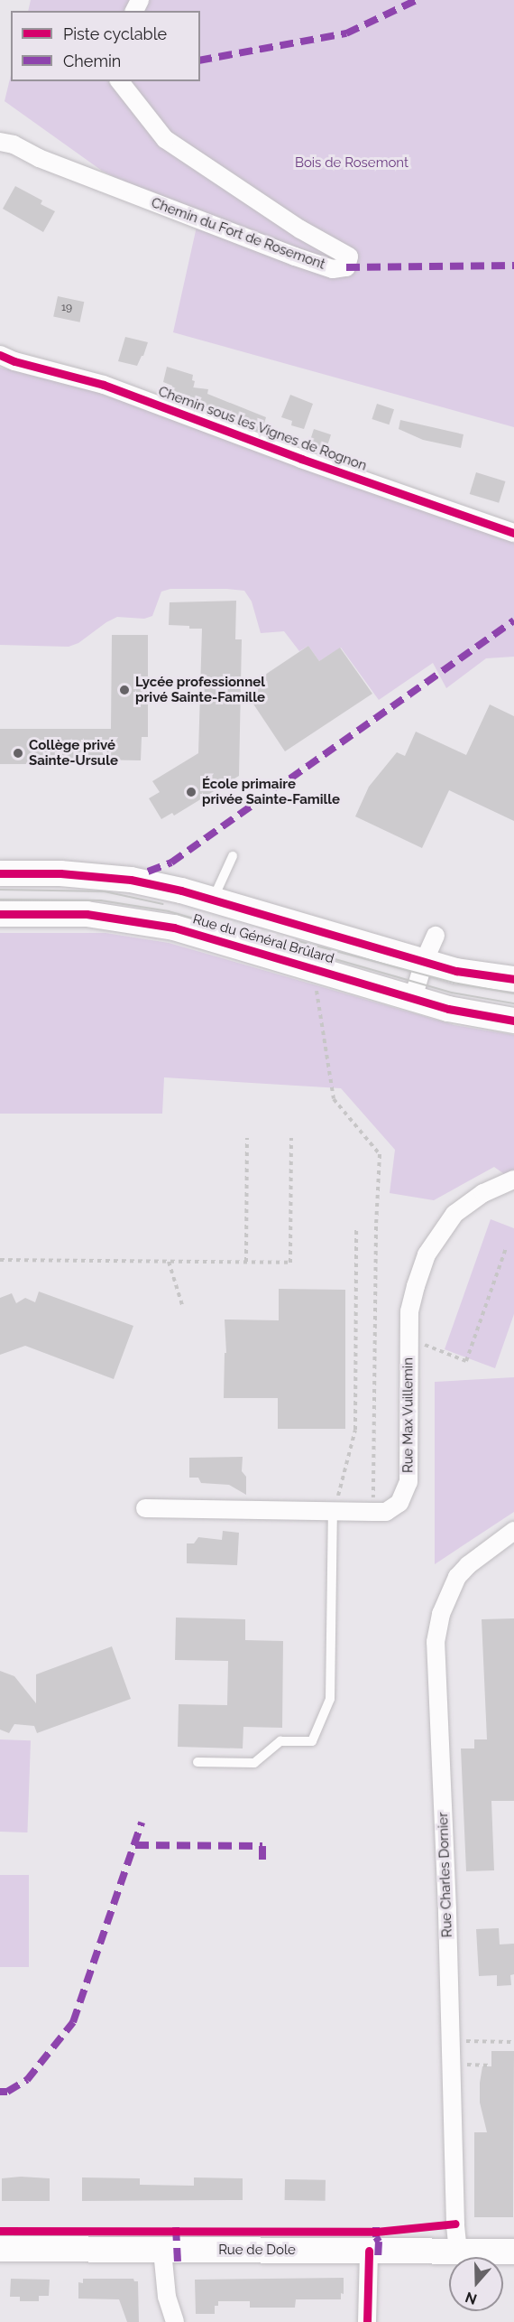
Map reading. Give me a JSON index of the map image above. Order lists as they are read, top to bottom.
{
  "streets": {
    "main road": ["Rue du Général Brûlard", "Rue de Dole"],
    "street": [
      "Chemin du Fort de Rosemont",
      "Chemin sous les Vignes de Rognon",
      "Rue Max Vuillemin",
      "Rue Charles Dornier"
    ]
  },
  "crossings": [
    ["Rue Charles Dornier", "Rue de Dole"]
  ],
  "parks": ["Bois de Rosemont"],
  "places": ["Lycée professionnel privé Sainte-Famille", "Collège privé Sainte-Ursule", "École primaire privée Sainte-Famille"],
  "house_numbers": ["19"],
  "legend": ["Piste cyclable", "Chemin"],
  "north": "bottom"
}
